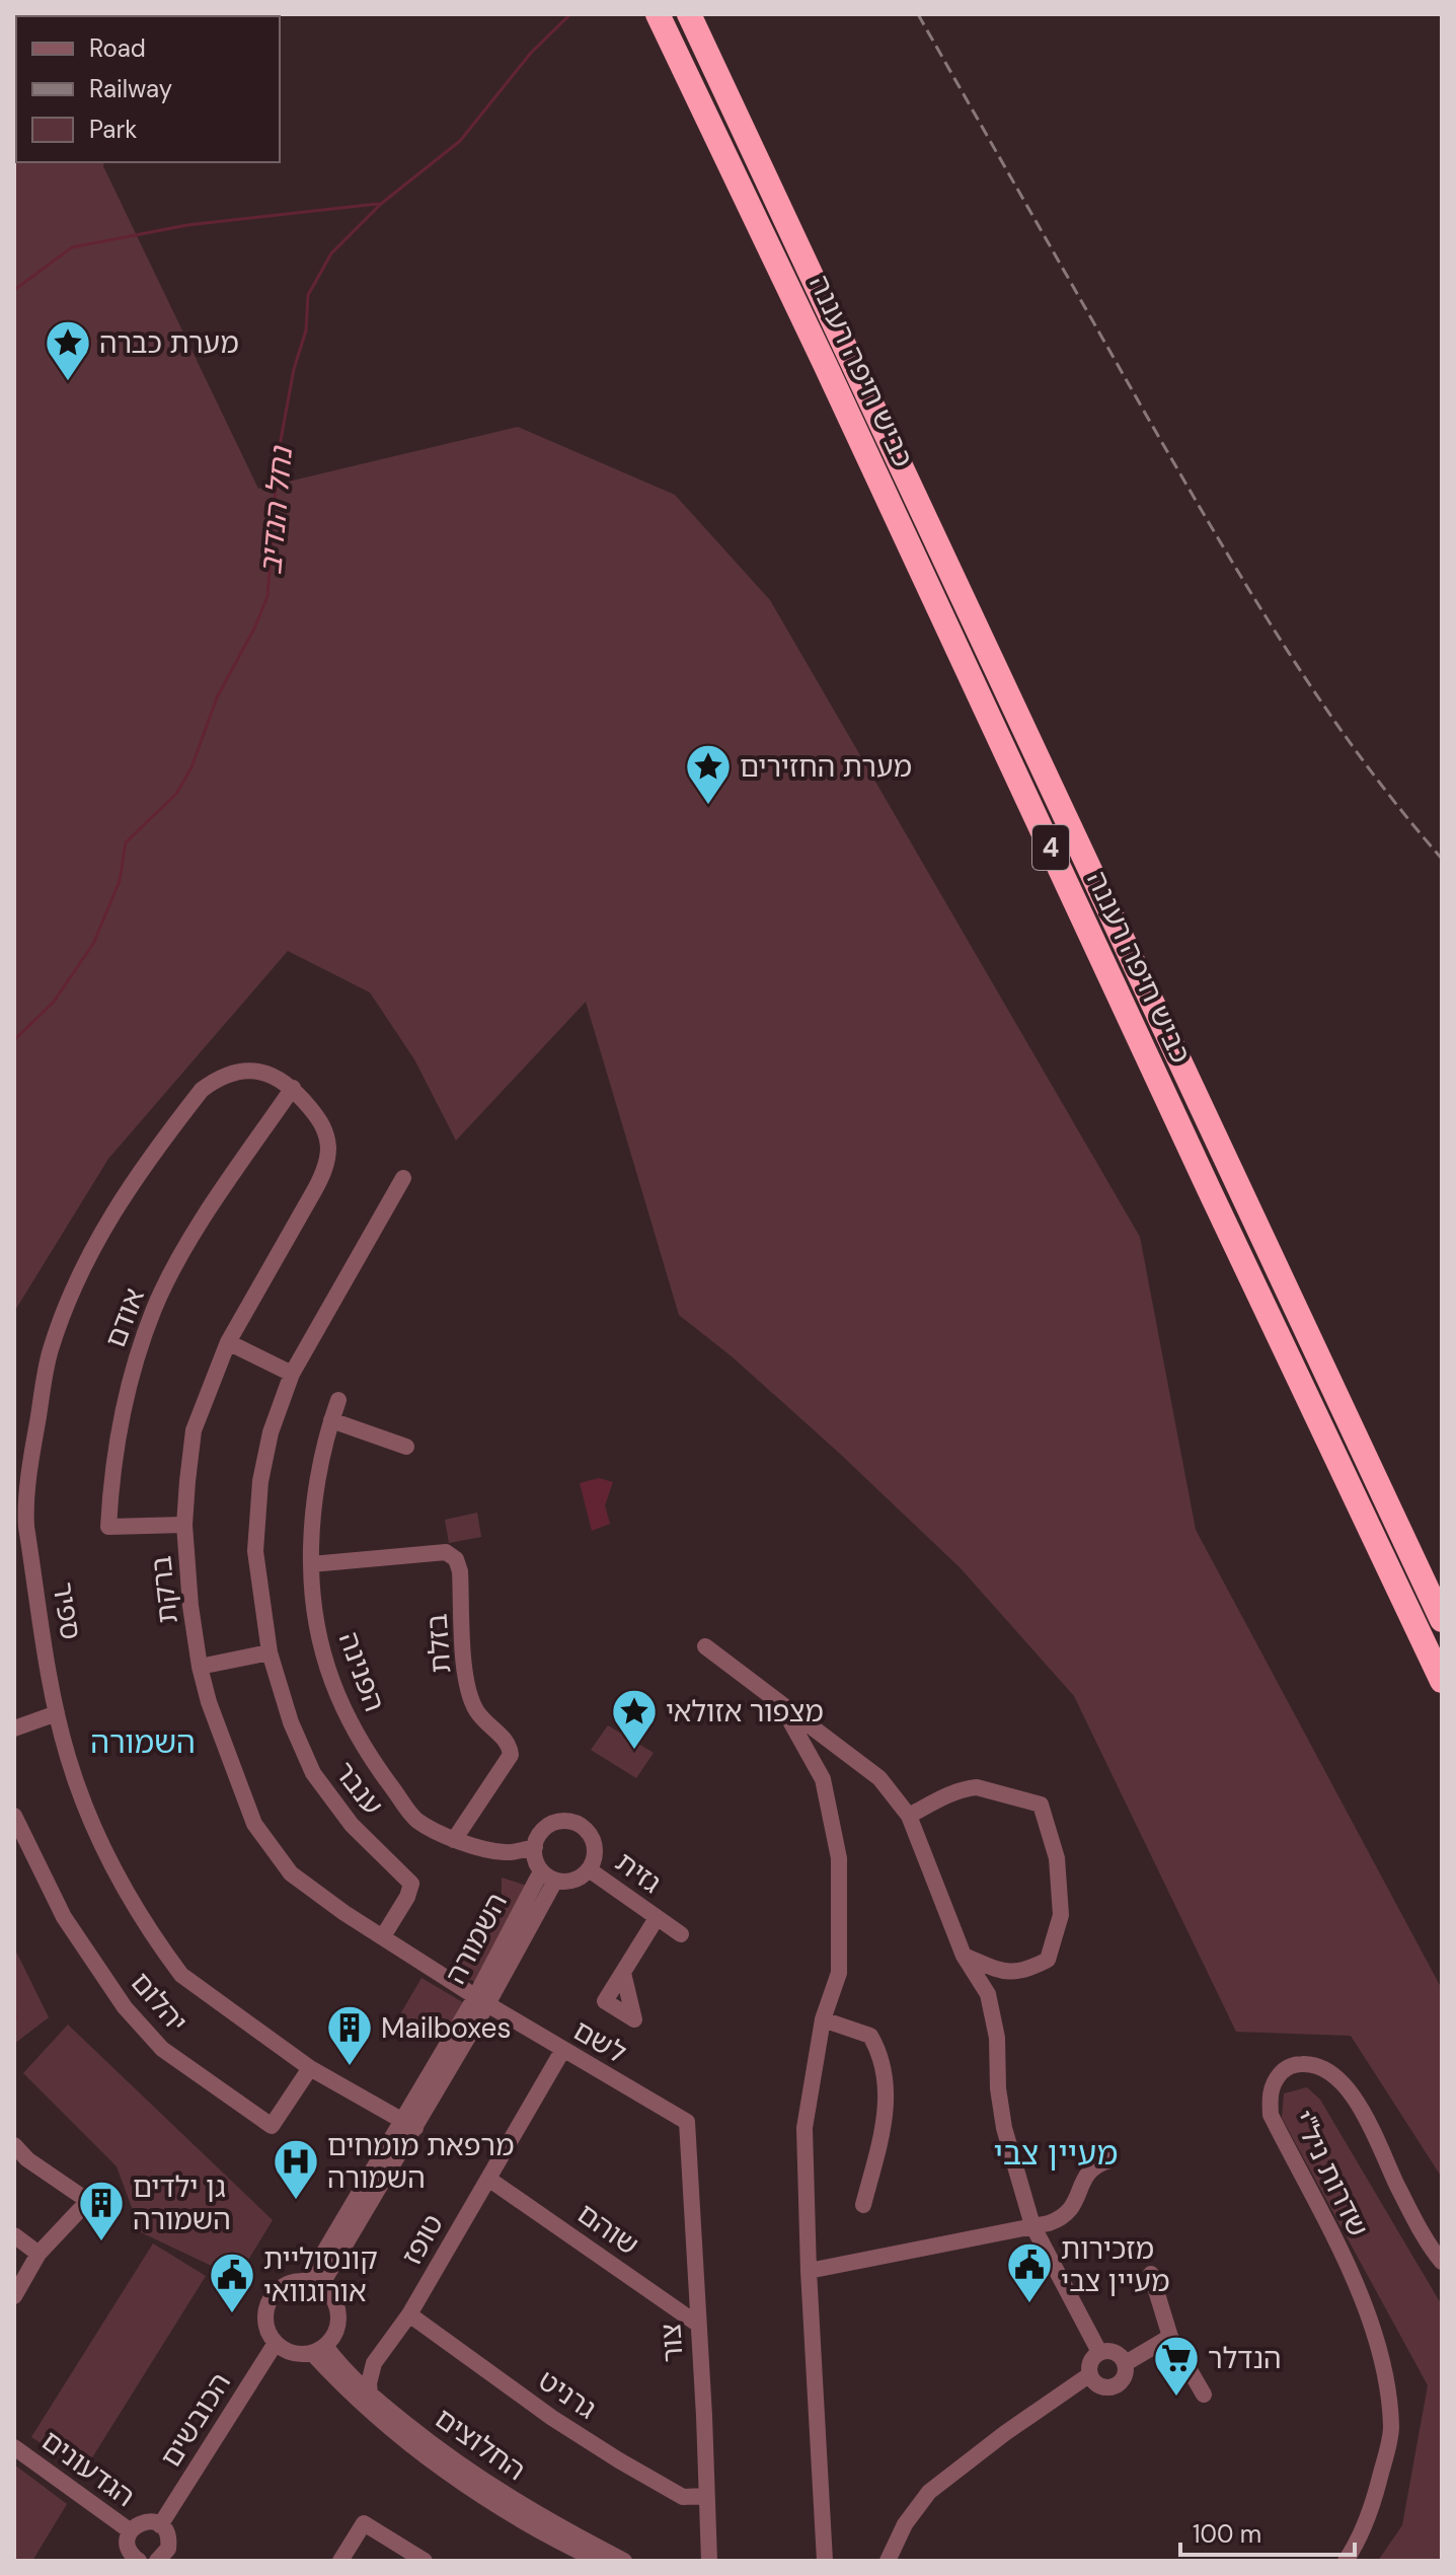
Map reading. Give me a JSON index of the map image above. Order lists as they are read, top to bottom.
{
  "streets": {
    "highway": ["כביש חיפה רעננה", "4"],
    "street": [
      "אודם",
      "ברקת",
      "ספיר",
      "בזלת",
      "הפנינה",
      "ענבר",
      "גזית",
      "השמורה",
      "יהלום",
      "לשם",
      "שדרות ניל\"י",
      "שוהם",
      "טופז",
      "צור",
      "גרניט",
      "הכובשים",
      "החלוצים",
      "הגדעונים"
    ]
  },
  "crossings": [
    ["אודם", "ברקת"],
    ["אודם", "ספיר"],
    ["ברקת", "ספיר"],
    ["ברקת", "ענבר"],
    ["ברקת", "השמורה"],
    ["ברקת", "לשם"],
    ["ספיר", "השמורה"],
    ["ספיר", "יהלום"],
    ["בזלת", "הפנינה"],
    ["הפנינה", "גזית"],
    ["הפנינה", "השמורה"],
    ["גזית", "השמורה"],
    ["השמורה", "לשם"],
    ["השמורה", "הכובשים"],
    ["השמורה", "החלוצים"],
    ["לשם", "טופז"],
    ["לשם", "צור"],
    ["שוהם", "טופז"],
    ["שוהם", "צור"],
    ["טופז", "גרניט"],
    ["טופז", "החלוצים"],
    ["צור", "גרניט"],
    ["הכובשים", "החלוצים"]
  ],
  "districts": ["השמורה", "מעיין צבי"],
  "water": ["נחל הנדיב"],
  "places": {
    "place": ["מערת כברה", "מערת החזירים", "מצפור אזולאי"],
    "building": ["Mailboxes", "גן ילדים השמורה"],
    "hospital": ["מרפאת מומחים השמורה"],
    "public building": ["מזכירות מעיין צבי", "קונסוליית אורוגוואי"],
    "supermarket": ["הנדלר"]
  },
  "legend": ["Road", "Railway", "Park"],
  "scale_bar": "100 m"
}
